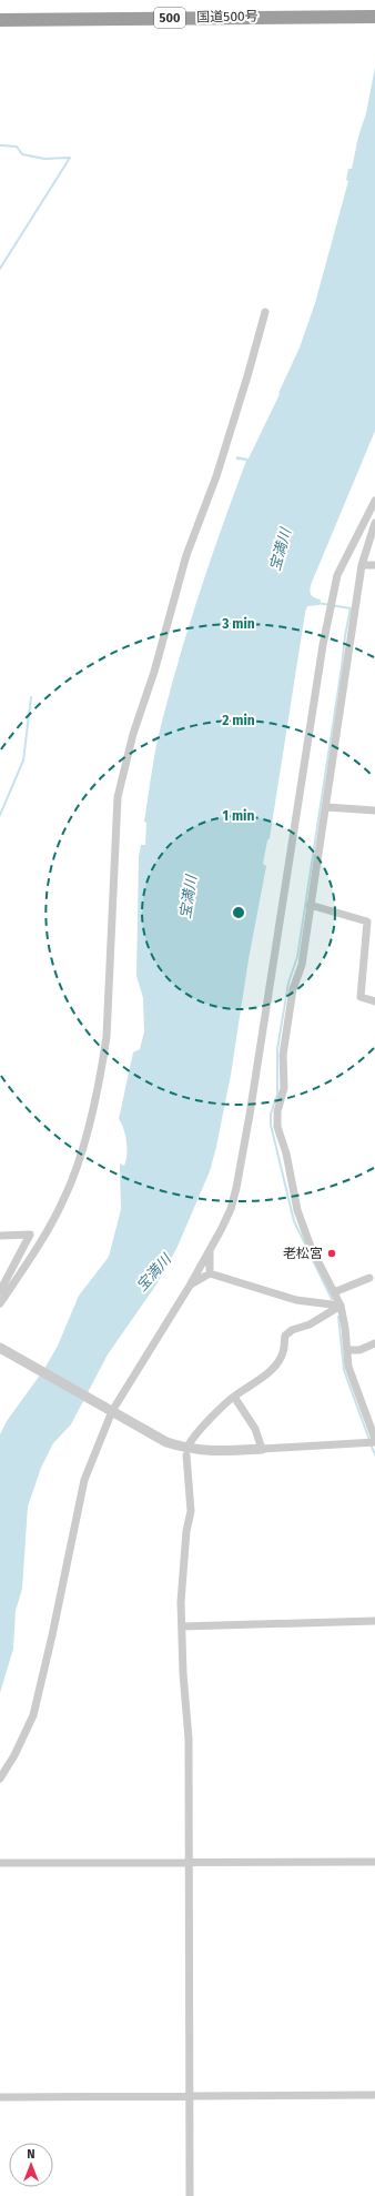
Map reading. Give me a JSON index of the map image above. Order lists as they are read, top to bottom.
{
  "streets": {
    "highway": ["国道500号", "500"]
  },
  "water": ["宝満川"],
  "places": ["老松宮"],
  "north": "top",
  "rings": ["3 min", "2 min", "1 min"]
}
